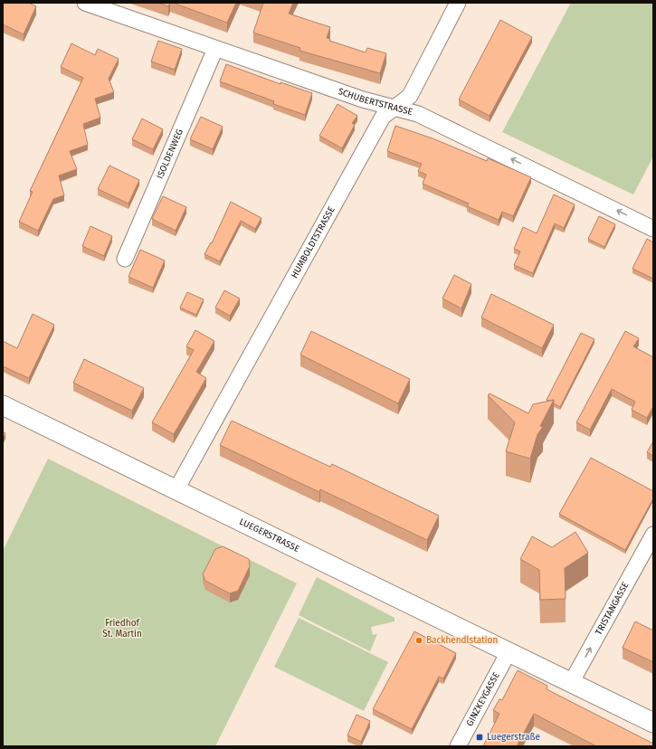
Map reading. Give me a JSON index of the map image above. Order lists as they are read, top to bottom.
{
  "streets": {
    "street": [
      "SCHUBERTSTRASSE",
      "ISOLDENWEG",
      "HUMBOLDTSTRASSE",
      "LUEGERSTRASSE",
      "TRISTANGASSE",
      "GINZKEYGASSE"
    ]
  },
  "crossings": [
    ["SCHUBERTSTRASSE", "ISOLDENWEG"],
    ["SCHUBERTSTRASSE", "HUMBOLDTSTRASSE"],
    ["HUMBOLDTSTRASSE", "LUEGERSTRASSE"],
    ["LUEGERSTRASSE", "TRISTANGASSE"],
    ["LUEGERSTRASSE", "GINZKEYGASSE"]
  ],
  "one_way": ["SCHUBERTSTRASSE", "TRISTANGASSE"],
  "parks": ["Friedhof St. Martin"],
  "places": {
    "other": ["Backhendlstation"],
    "transit": ["Luegerstraße"]
  }
}
